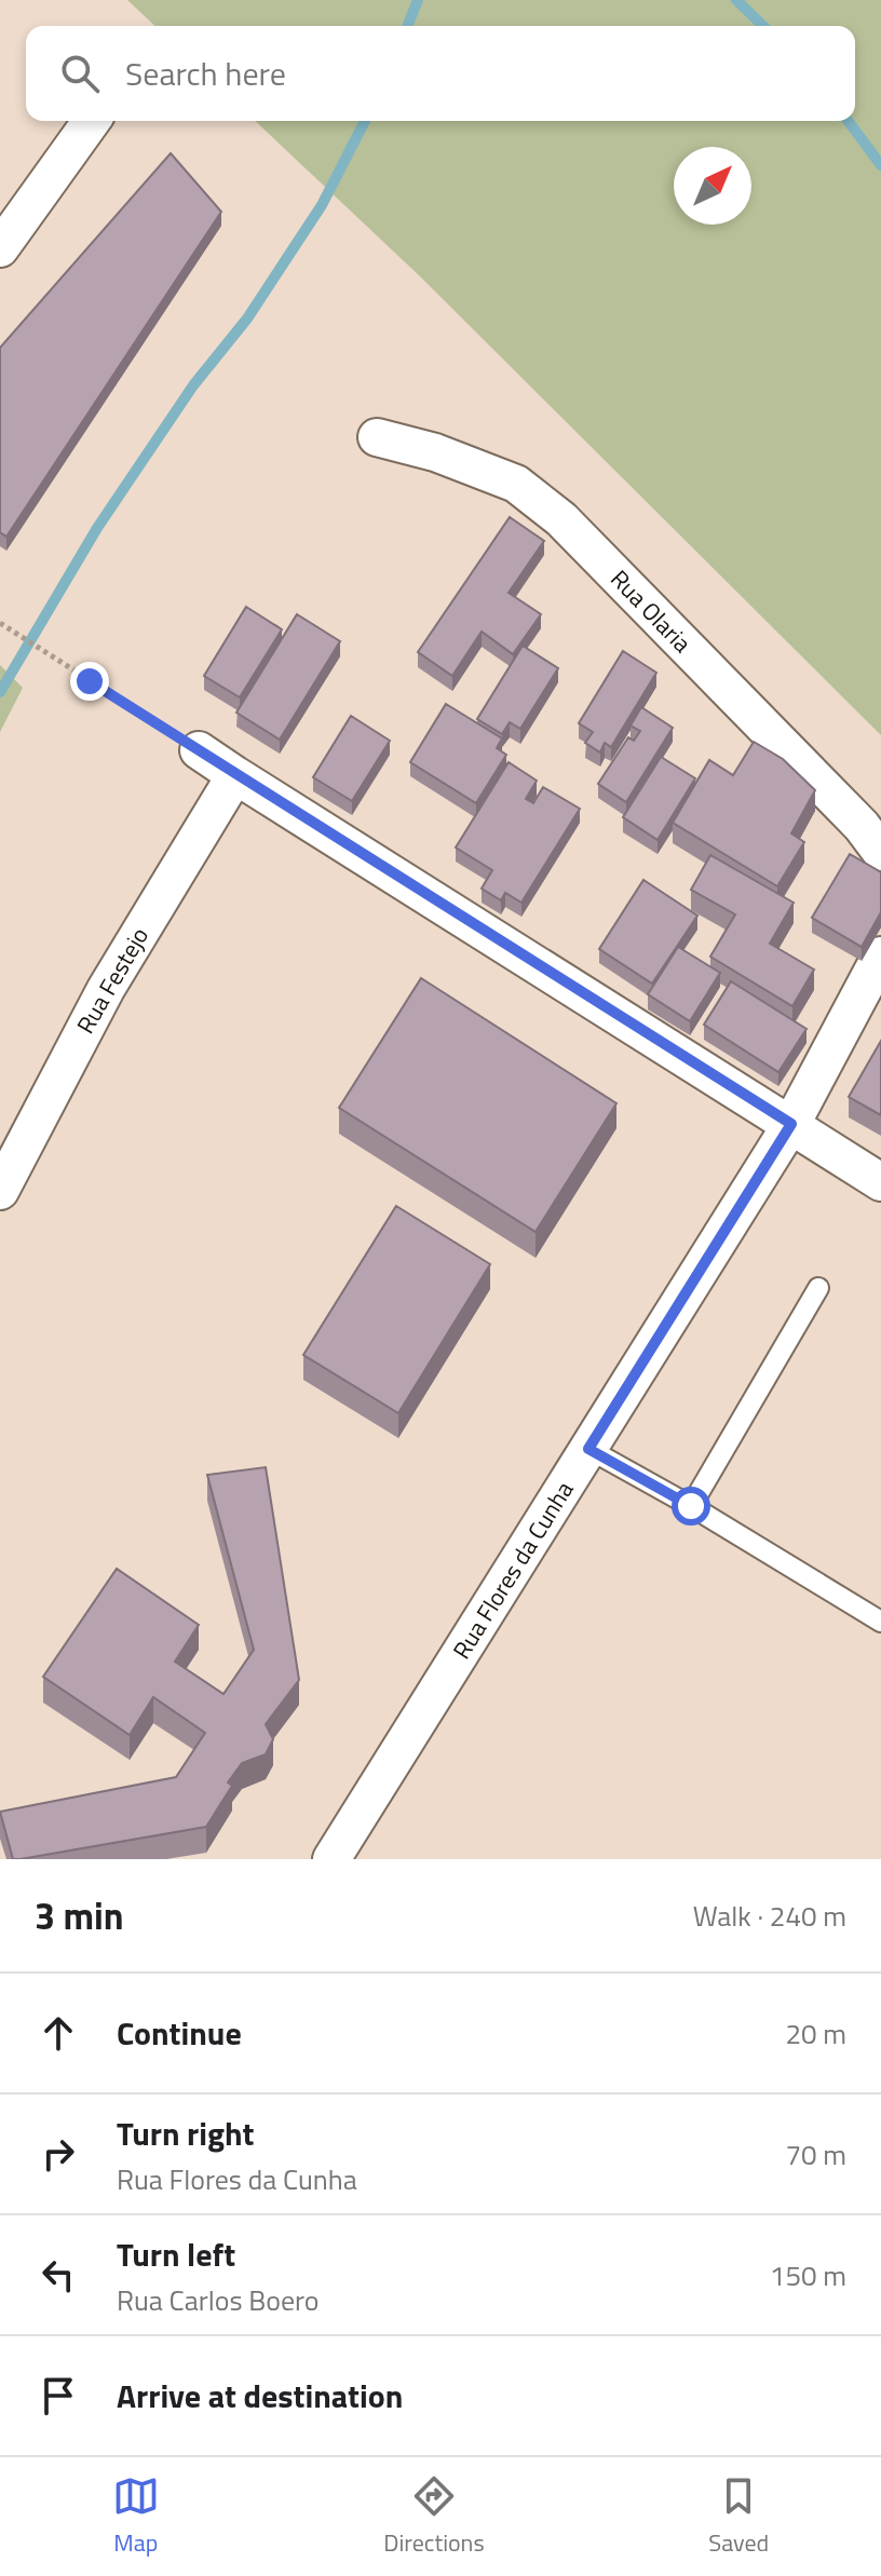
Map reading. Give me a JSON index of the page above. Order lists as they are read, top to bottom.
{
  "streets": {
    "street": ["Rua Olaria", "Rua Festejo", "Rua Flores da Cunha"]
  },
  "north": "top right",
  "page": {
    "search": "Search here",
    "heading": ["3 min", "Walk · 240 m"],
    "list": [
      ["Continue", "20 m"],
      ["Turn right", "Rua Flores da Cunha", "70 m"],
      ["Turn left", "Rua Carlos Boero", "150 m"],
      "Arrive at destination"
    ],
    "nav": ["Map", "Directions", "Saved"]
  }
}
